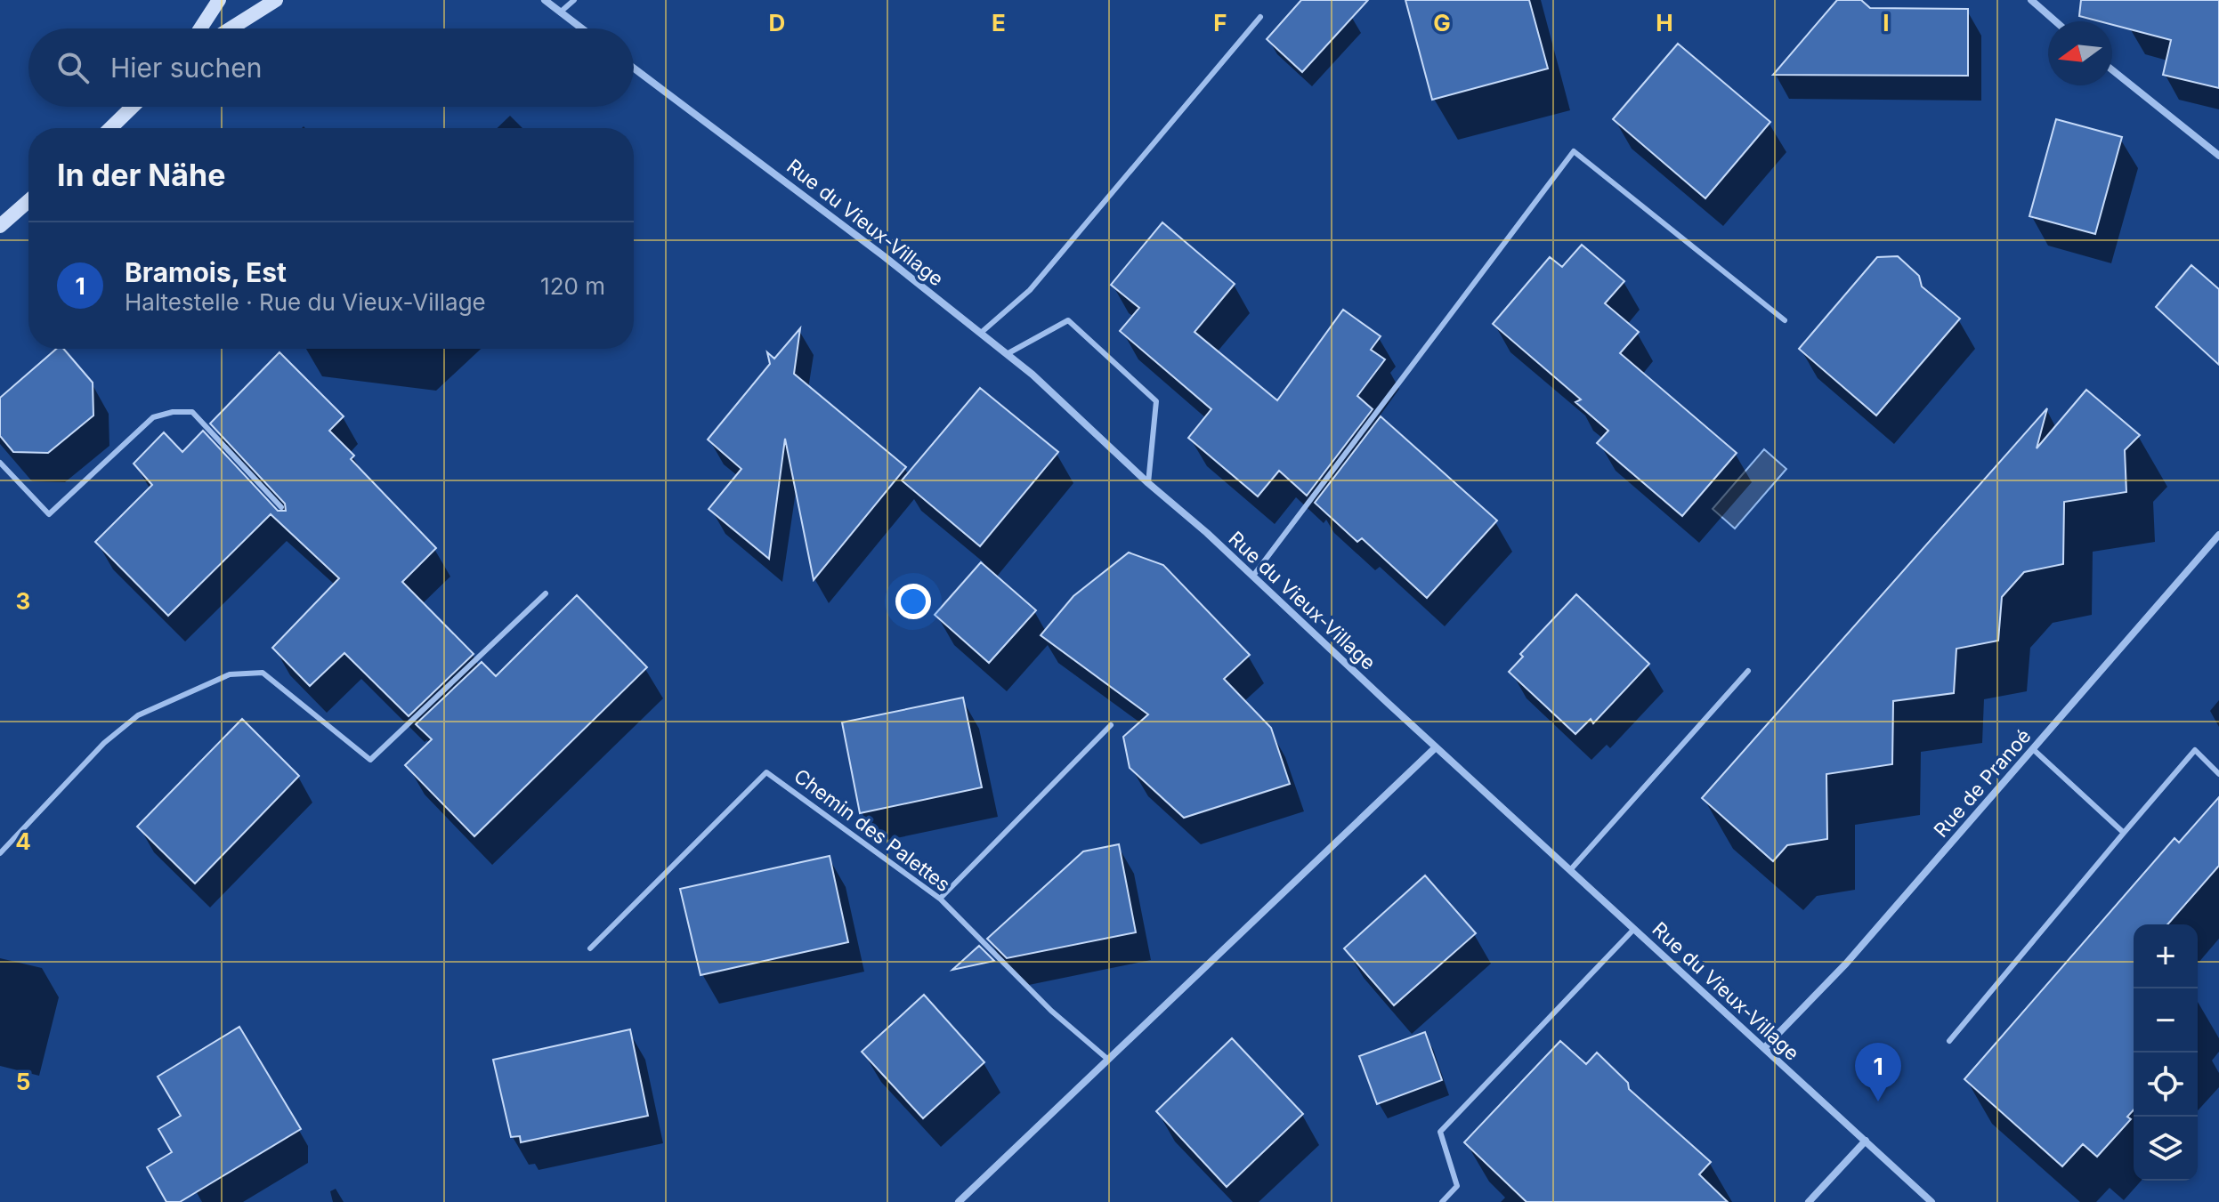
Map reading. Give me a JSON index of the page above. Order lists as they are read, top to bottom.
{
  "streets": {
    "street": ["Rue du Vieux-Village", "Rue de Pranoé"],
    "lane": ["Chemin des Palettes"]
  },
  "crossings": [
    ["Rue du Vieux-Village", "Rue de Pranoé"]
  ],
  "north": "left",
  "page": {
    "search": "Hier suchen",
    "heading": "In der Nähe",
    "list": [
      {
        "mark": "1",
        "name": "Bramois, Est",
        "note": "Haltestelle · Rue du Vieux-Village",
        "value": "120 m"
      }
    ],
    "map_buttons": ["+", "−"],
    "pins": "1"
  },
  "grid": {
    "columns": [
      "D",
      "E",
      "F",
      "G",
      "H",
      "I"
    ],
    "rows": ["3", "4", "5"]
  }
}
